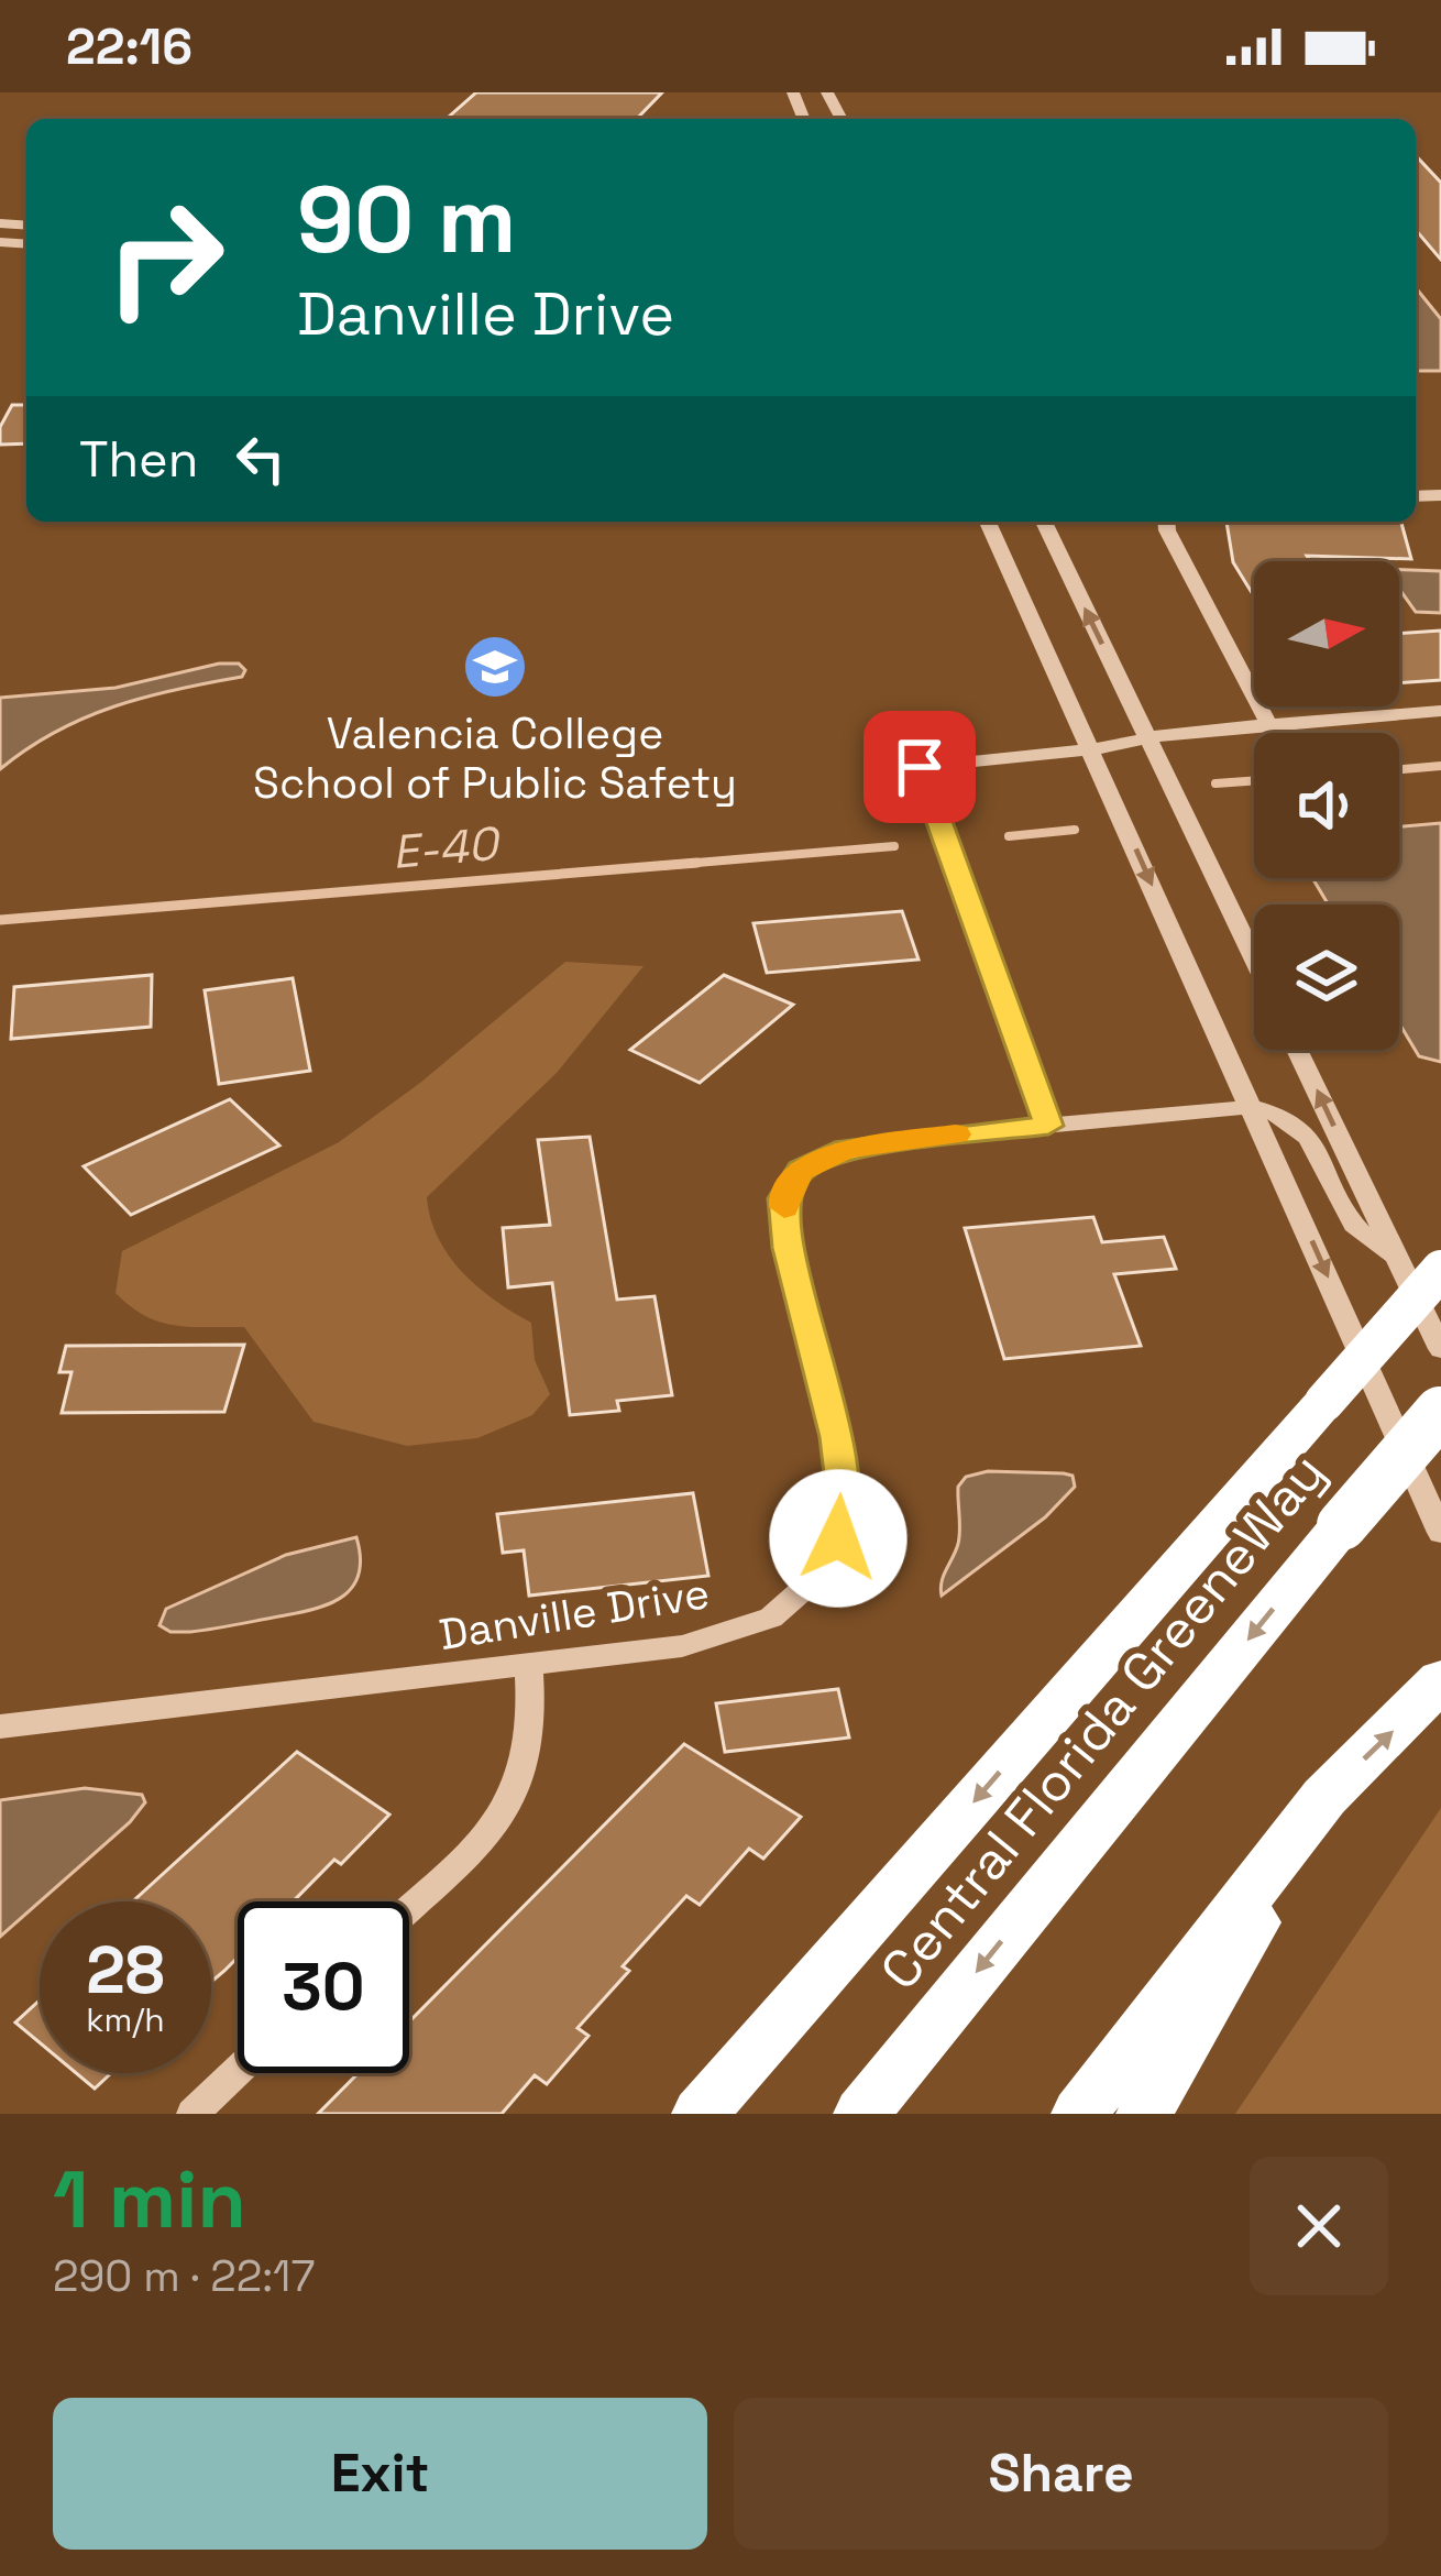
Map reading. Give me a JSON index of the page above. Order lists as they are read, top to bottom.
{
  "streets": {
    "highway": ["Central Florida GreeneWay"],
    "street": ["Danville Drive"]
  },
  "water": ["E-40"],
  "places": {
    "school or university": ["Valencia College School of Public Safety"]
  },
  "north": "right",
  "page": {
    "status": "22:16",
    "turn": ["90 m", "Danville Drive"],
    "then": "Then",
    "speed": "28 km/h",
    "limit": "30",
    "heading": ["1 min", "290 m · 22:17"],
    "buttons": ["Exit", "Share"]
  }
}
